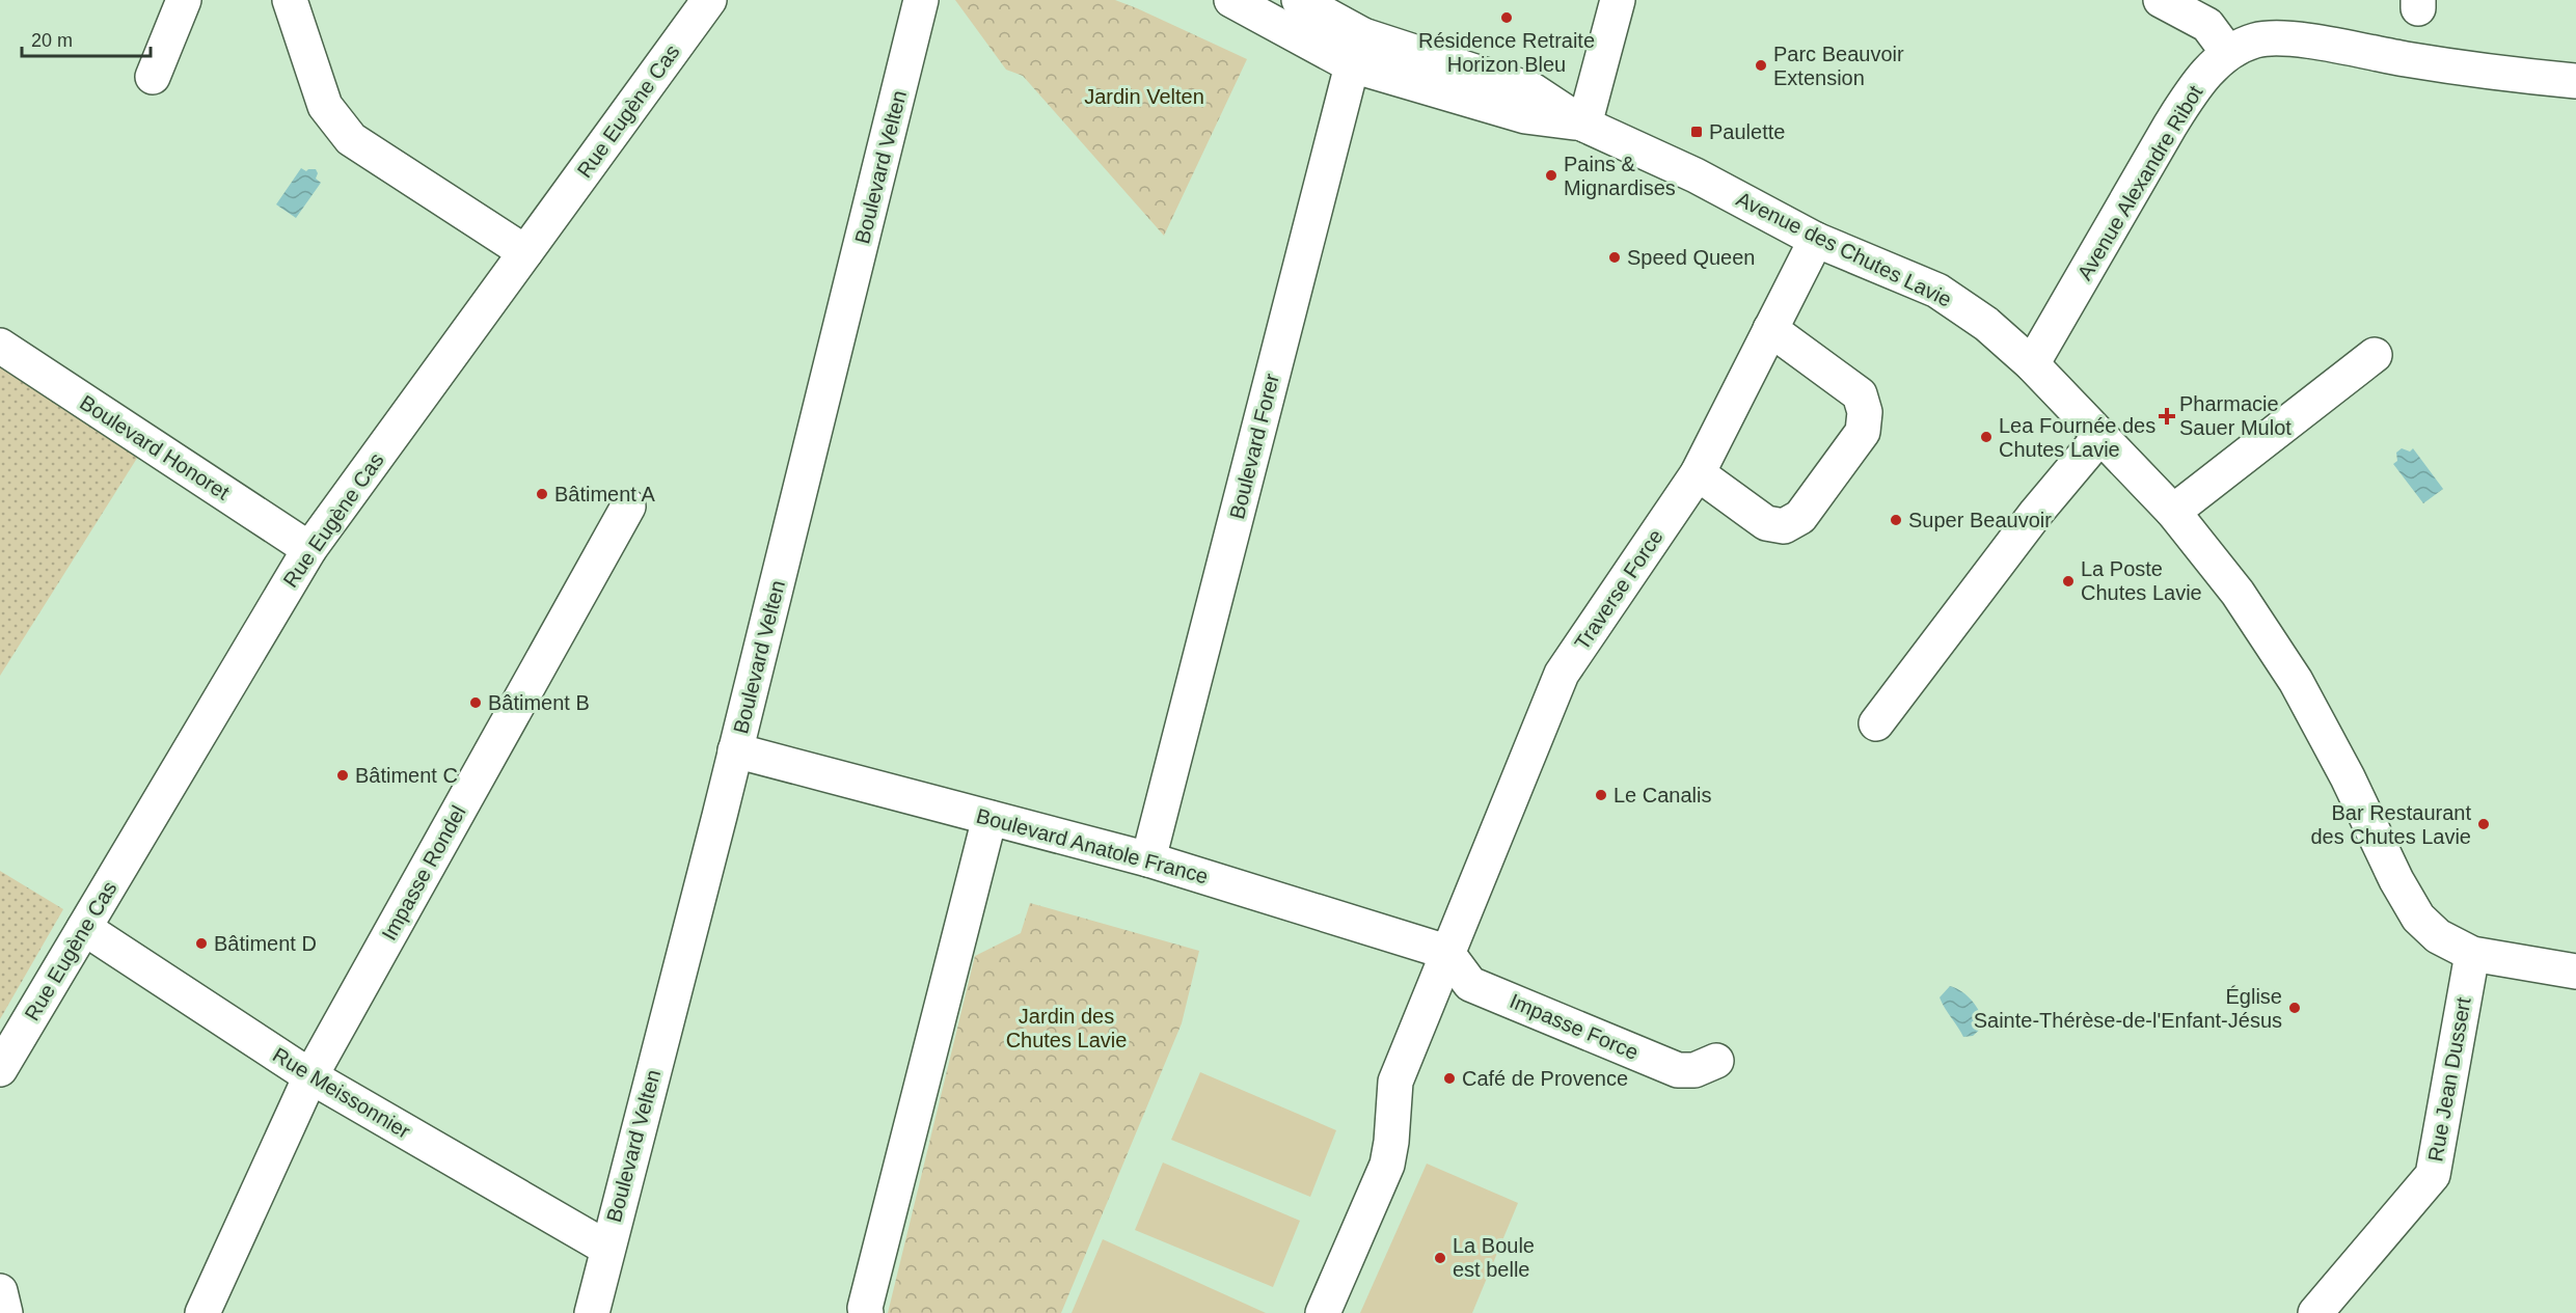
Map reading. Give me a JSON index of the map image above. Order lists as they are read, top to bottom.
{
  "streets": {
    "street": [
      "Rue Eugène Cas",
      "Boulevard Velten",
      "Avenue Alexandre Ribot",
      "Avenue des Chutes Lavie",
      "Boulevard Forer",
      "Boulevard Honoret",
      "Traverse Force",
      "Boulevard Anatole France",
      "Impasse Rondel",
      "Impasse Force",
      "Rue Jean Dussert",
      "Rue Meissonnier"
    ]
  },
  "crossings": [
    ["Rue Eugène Cas", "Boulevard Honoret"],
    ["Rue Eugène Cas", "Rue Meissonnier"],
    ["Boulevard Velten", "Boulevard Anatole France"],
    ["Boulevard Velten", "Rue Meissonnier"],
    ["Avenue Alexandre Ribot", "Avenue des Chutes Lavie"],
    ["Avenue des Chutes Lavie", "Boulevard Forer"],
    ["Avenue des Chutes Lavie", "Traverse Force"],
    ["Avenue des Chutes Lavie", "Rue Jean Dussert"],
    ["Boulevard Forer", "Boulevard Anatole France"],
    ["Traverse Force", "Boulevard Anatole France"],
    ["Traverse Force", "Impasse Force"],
    ["Boulevard Anatole France", "Impasse Force"],
    ["Impasse Rondel", "Rue Meissonnier"]
  ],
  "parks": ["Jardin Velten", "Jardin des Chutes Lavie"],
  "places": {
    "other": [
      "Résidence Retraite Horizon Bleu",
      "Parc Beauvoir Extension",
      "Pains & Mignardises",
      "Speed Queen",
      "Lea Fournée des Chutes Lavie",
      "Bâtiment A",
      "Super Beauvoir",
      "La Poste Chutes Lavie",
      "Bâtiment B",
      "Bâtiment C",
      "Le Canalis",
      "Bar Restaurant des Chutes Lavie",
      "Bâtiment D",
      "Église Sainte-Thérèse-de-l'Enfant-Jésus",
      "Café de Provence",
      "La Boule est belle"
    ],
    "transit": ["Paulette"],
    "health": ["Pharmacie Sauer Mulot"]
  },
  "scale_bar": "20 m"
}
